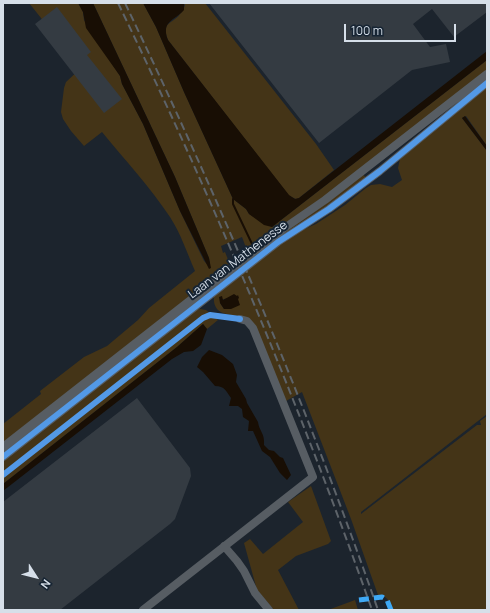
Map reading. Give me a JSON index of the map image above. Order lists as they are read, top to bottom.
{
  "streets": {
    "street": ["Laan van Mathenesse"]
  },
  "scale_bar": "100 m",
  "north": "bottom right"
}
